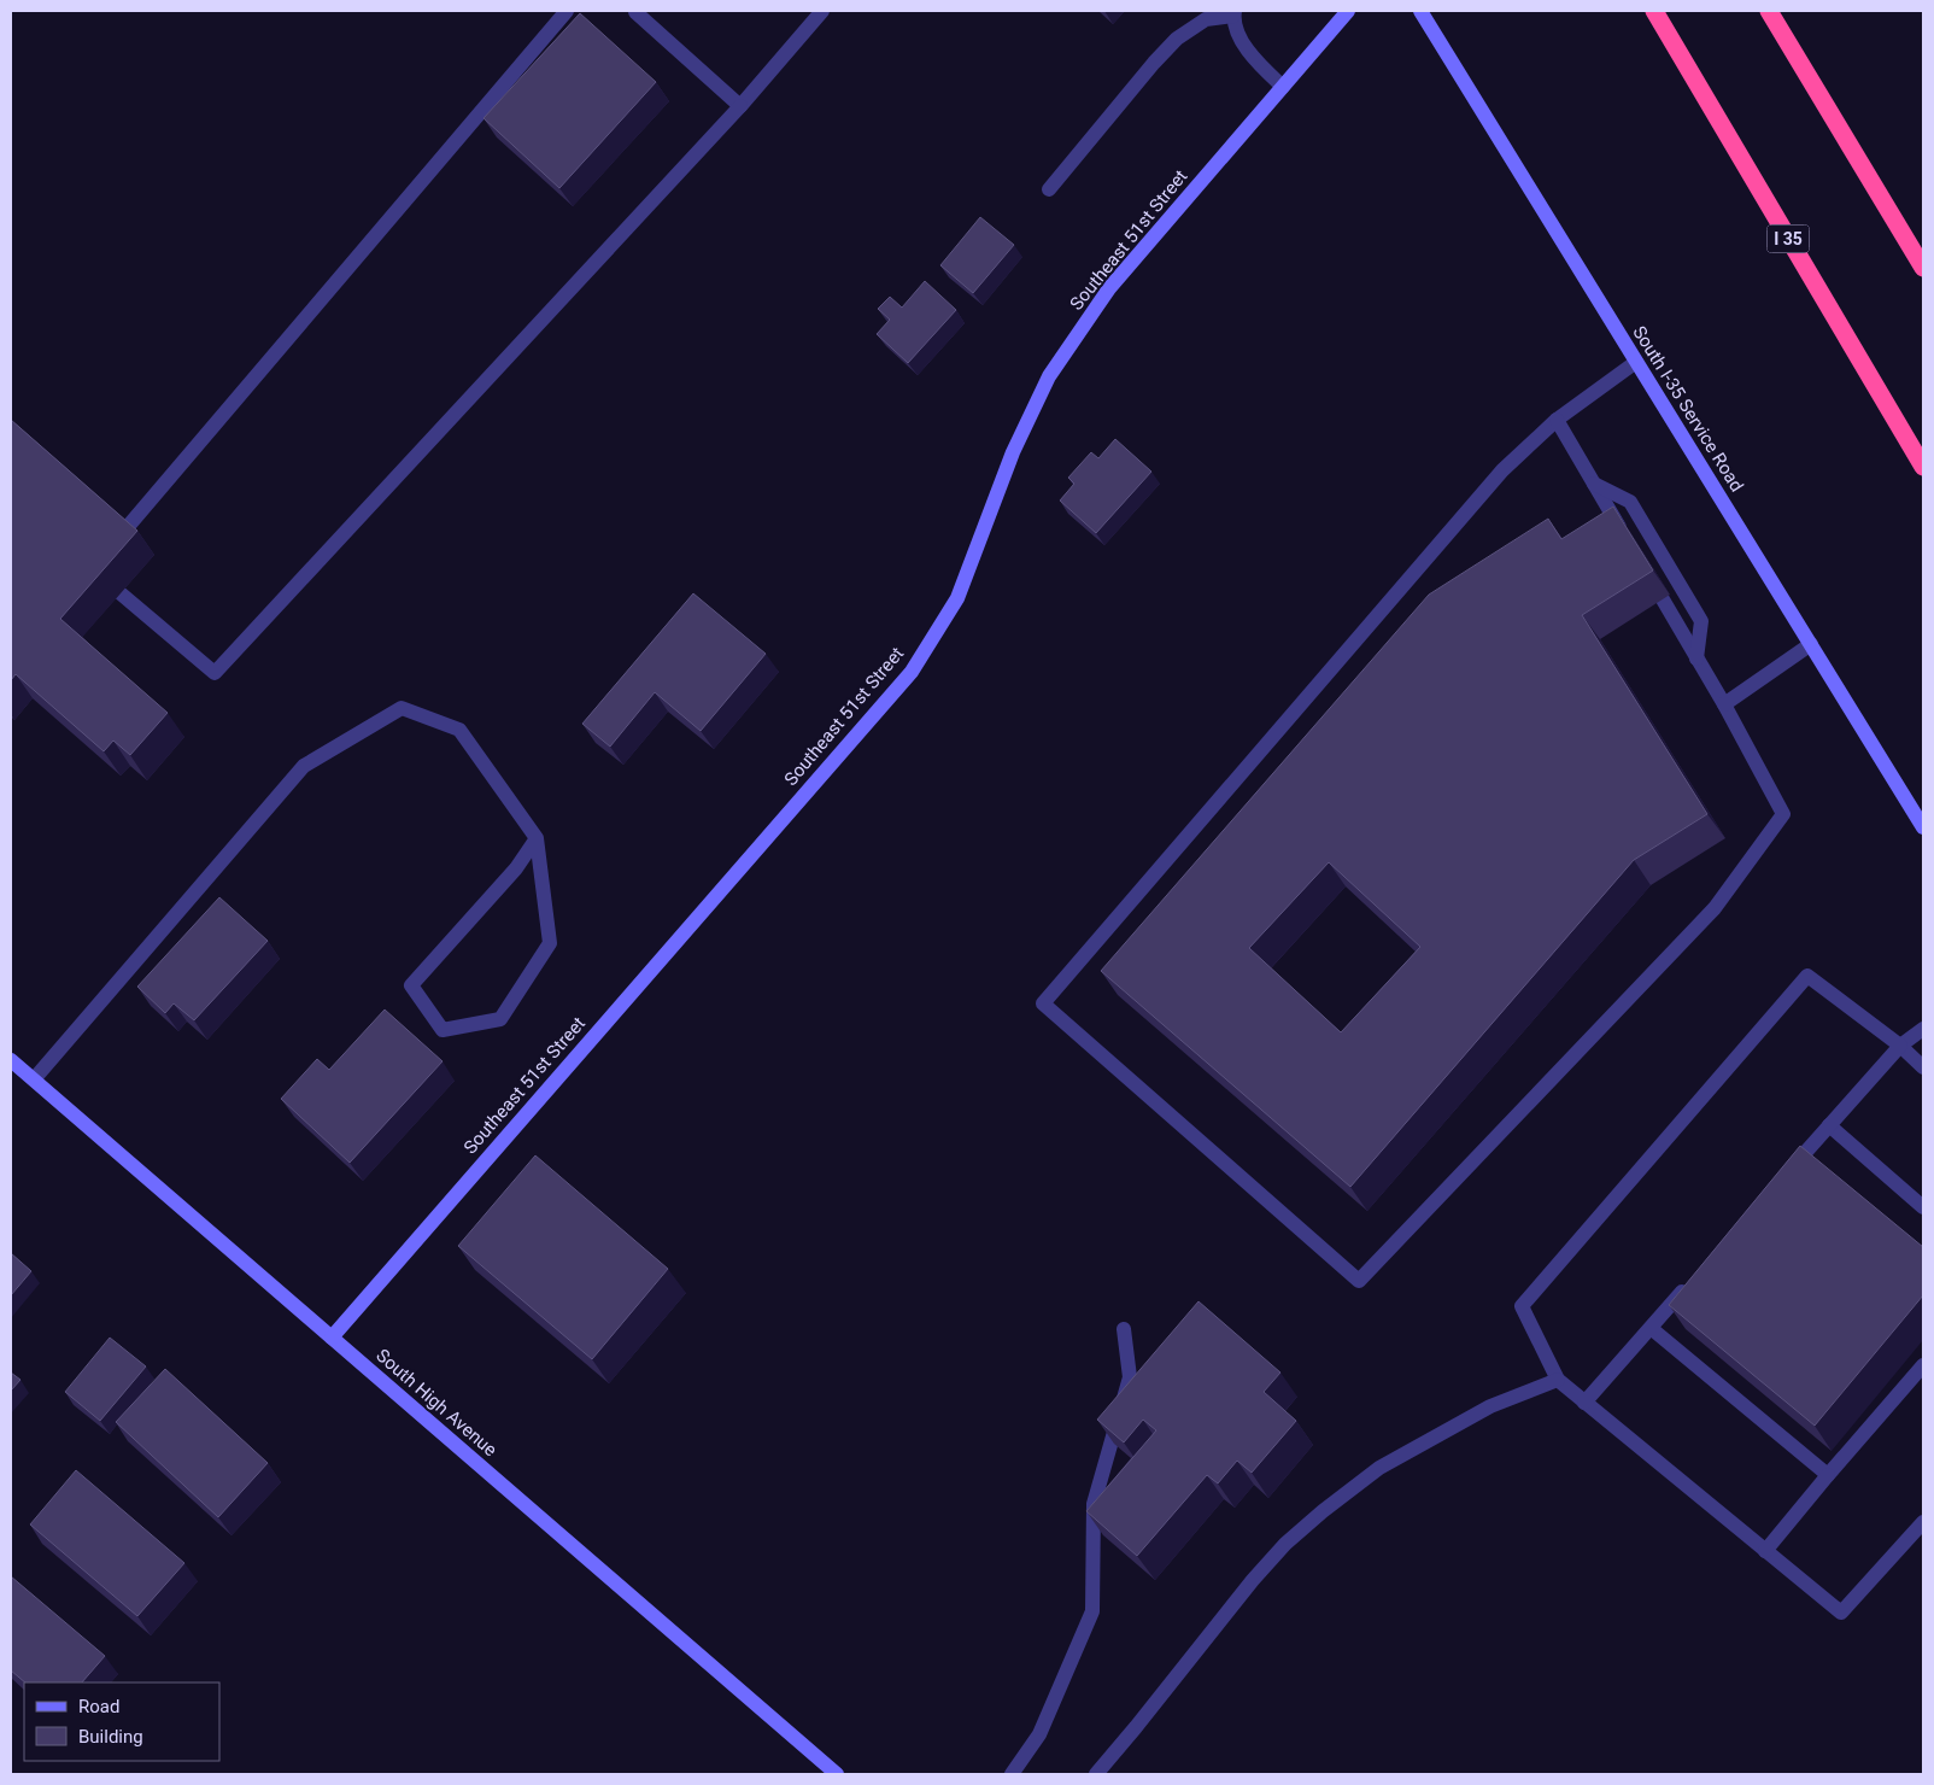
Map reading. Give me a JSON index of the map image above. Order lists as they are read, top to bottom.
{
  "streets": {
    "highway": ["I 35"],
    "street": ["Southeast 51st Street", "South I-35 Service Road", "South High Avenue"]
  },
  "crossings": [
    ["Southeast 51st Street", "South High Avenue"]
  ],
  "legend": ["Road", "Building"]
}
